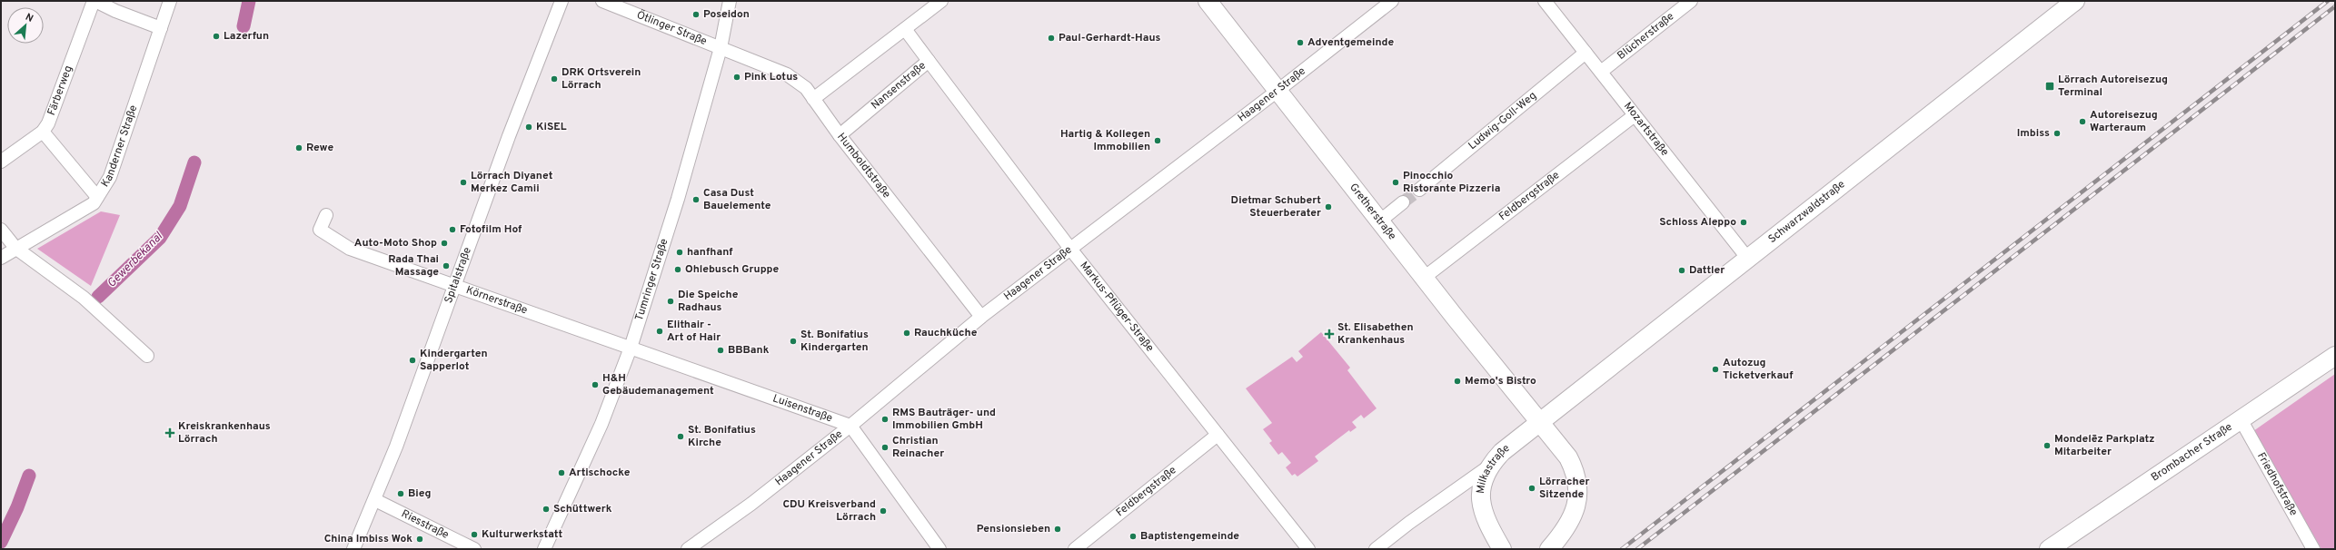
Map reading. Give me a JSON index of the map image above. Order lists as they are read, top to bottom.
{
  "streets": {
    "main road": [
      "Schwarzwaldstraße",
      "Gretherstraße",
      "Brombacher Straße",
      "Milkastraße"
    ],
    "street": [
      "Ötlinger Straße",
      "Blücherstraße",
      "Nansenstraße",
      "Färberweg",
      "Haagener Straße",
      "Ludwig-Goll-Weg",
      "Mozartstraße",
      "Kanderner Straße",
      "Humboldtstraße",
      "Feldbergstraße",
      "Spitalstraße",
      "Tumringer Straße",
      "Körnerstraße",
      "Markus-Pflüger-Straße",
      "Luisenstraße",
      "Friedhofstraße",
      "Riesstraße"
    ]
  },
  "crossings": [
    ["Ötlinger Straße", "Humboldtstraße"],
    ["Ötlinger Straße", "Tumringer Straße"],
    ["Blücherstraße", "Mozartstraße"],
    ["Nansenstraße", "Humboldtstraße"],
    ["Nansenstraße", "Markus-Pflüger-Straße"],
    ["Haagener Straße", "Humboldtstraße"],
    ["Haagener Straße", "Gretherstraße"],
    ["Haagener Straße", "Markus-Pflüger-Straße"],
    ["Haagener Straße", "Luisenstraße"],
    ["Ludwig-Goll-Weg", "Mozartstraße"],
    ["Mozartstraße", "Feldbergstraße"],
    ["Mozartstraße", "Schwarzwaldstraße"],
    ["Humboldtstraße", "Tumringer Straße"],
    ["Feldbergstraße", "Gretherstraße"],
    ["Feldbergstraße", "Markus-Pflüger-Straße"],
    ["Schwarzwaldstraße", "Gretherstraße"],
    ["Schwarzwaldstraße", "Milkastraße"],
    ["Gretherstraße", "Milkastraße"],
    ["Spitalstraße", "Körnerstraße"],
    ["Spitalstraße", "Riesstraße"],
    ["Tumringer Straße", "Körnerstraße"],
    ["Tumringer Straße", "Luisenstraße"],
    ["Körnerstraße", "Luisenstraße"],
    ["Brombacher Straße", "Friedhofstraße"]
  ],
  "water": ["Gewerbekanal"],
  "places": {
    "other": [
      "Poseidon",
      "Lazerfun",
      "Paul-Gerhardt-Haus",
      "Adventgemeinde",
      "Pink Lotus",
      "DRK Ortsverein Lörrach",
      "Autoreisezug Warteraum",
      "KiSEL",
      "Imbiss",
      "Hartig & Kollegen Immobilien",
      "Rewe",
      "Lörrach Diyanet Merkez Camii",
      "Pinocchio Ristorante Pizzeria",
      "Casa Dust Bauelemente",
      "Dietmar Schubert Steuerberater",
      "Schloss Aleppo",
      "Fotofilm Hof",
      "Auto-Moto Shop",
      "hanfhanf",
      "Rada Thai Massage",
      "Ohlebusch Gruppe",
      "Dattler",
      "Die Speiche Radhaus",
      "Elithair - Art of Hair",
      "Rauchküche",
      "St. Bonifatius Kindergarten",
      "BBBank",
      "Kindergarten Sapperlot",
      "Autozug Ticketverkauf",
      "Memo's Bistro",
      "H&H Gebäudemanagement",
      "RMS Bauträger- und Immobilien GmbH",
      "St. Bonifatius Kirche",
      "Mondelēz Parkplatz Mitarbeiter",
      "Christian Reinacher",
      "Artischocke",
      "Lörracher Sitzende",
      "Bieg",
      "Schüttwerk",
      "CDU Kreisverband Lörrach",
      "Pensionsieben",
      "Kulturwerkstatt",
      "Baptistengemeinde",
      "China Imbiss Wok"
    ],
    "transit": ["Lörrach Autoreisezug Terminal"],
    "health": ["St. Elisabethen Krankenhaus", "Kreiskrankenhaus Lörrach"]
  },
  "north": "top right"
}
